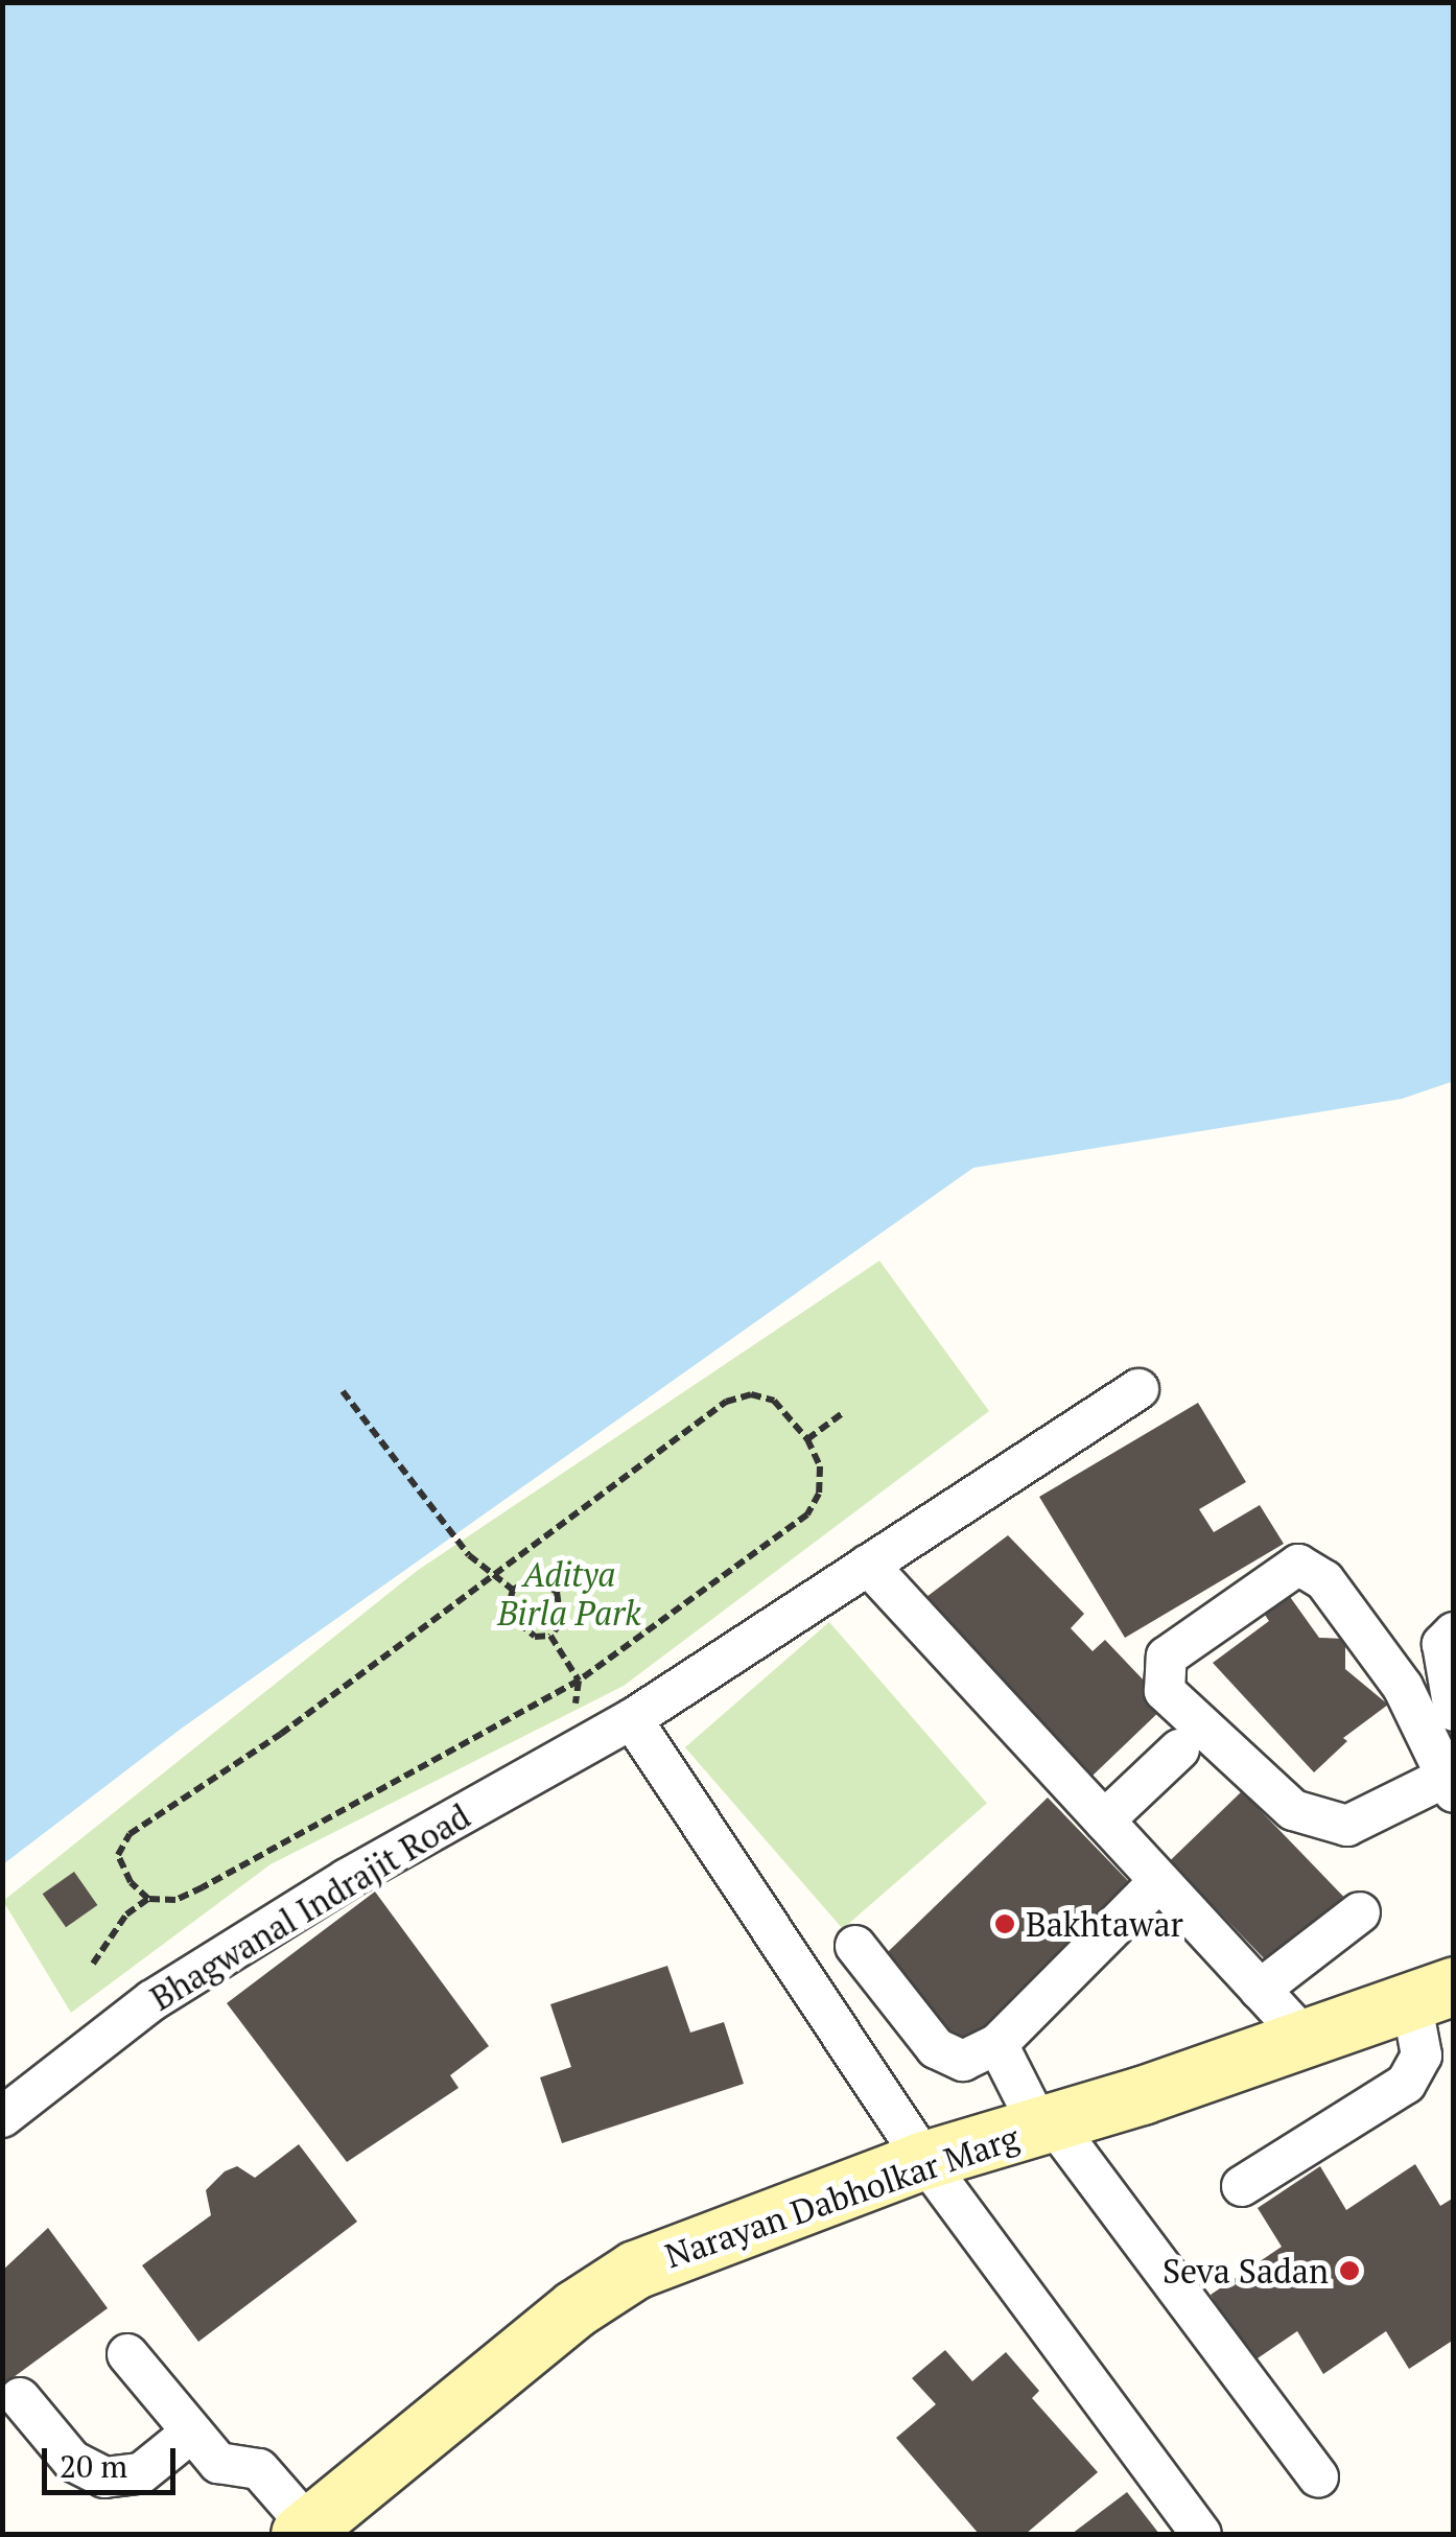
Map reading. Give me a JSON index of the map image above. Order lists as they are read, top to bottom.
{
  "streets": {
    "street": ["Bhagwanal Indrajit Road", "Narayan Dabholkar Marg"]
  },
  "parks": ["Aditya Birla Park"],
  "places": ["Bakhtawar", "Seva Sadan"],
  "scale_bar": "20 m"
}
